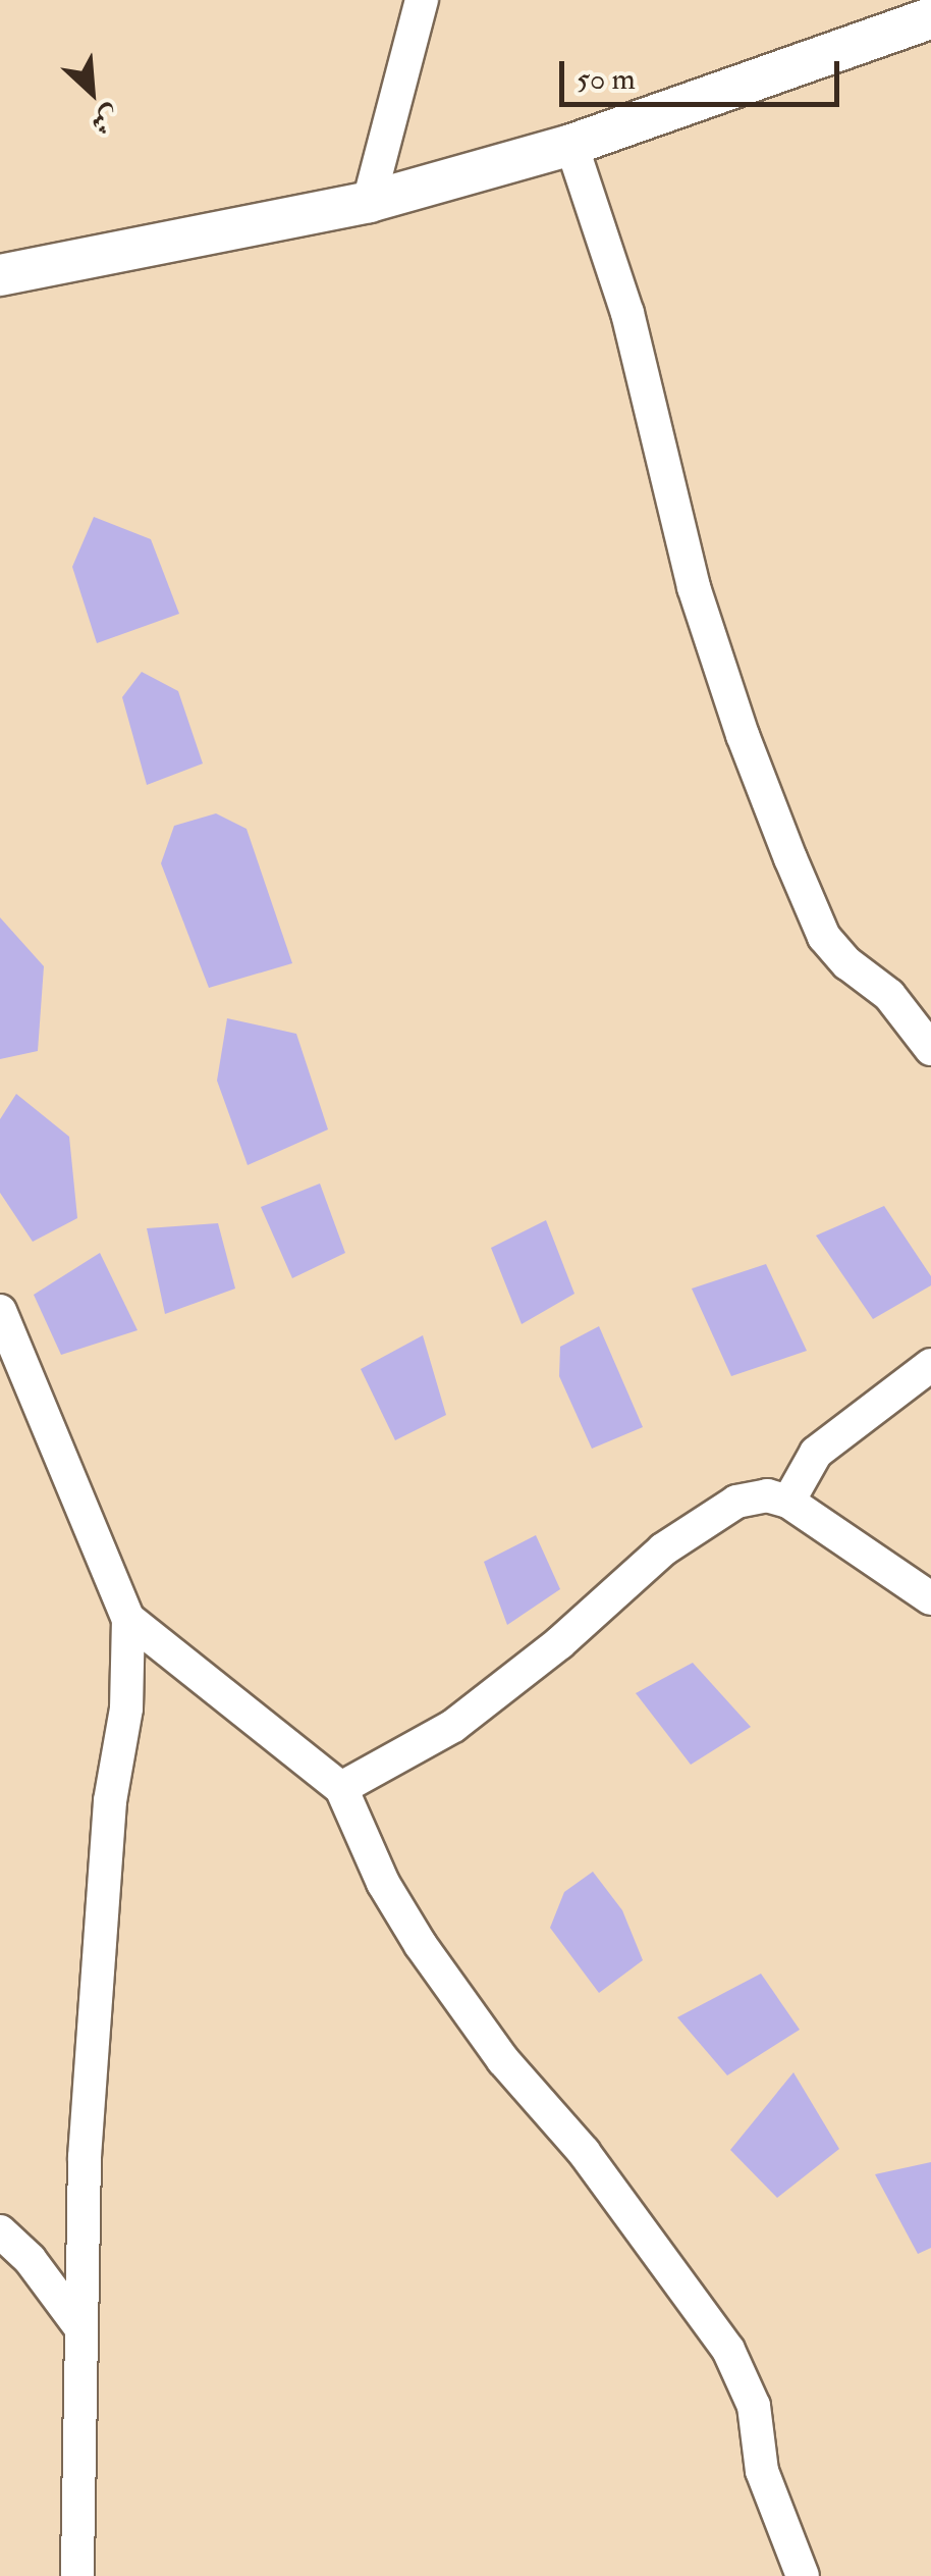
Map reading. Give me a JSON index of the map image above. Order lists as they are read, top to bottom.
{
  "scale_bar": "50 m",
  "north": "bottom right"
}
